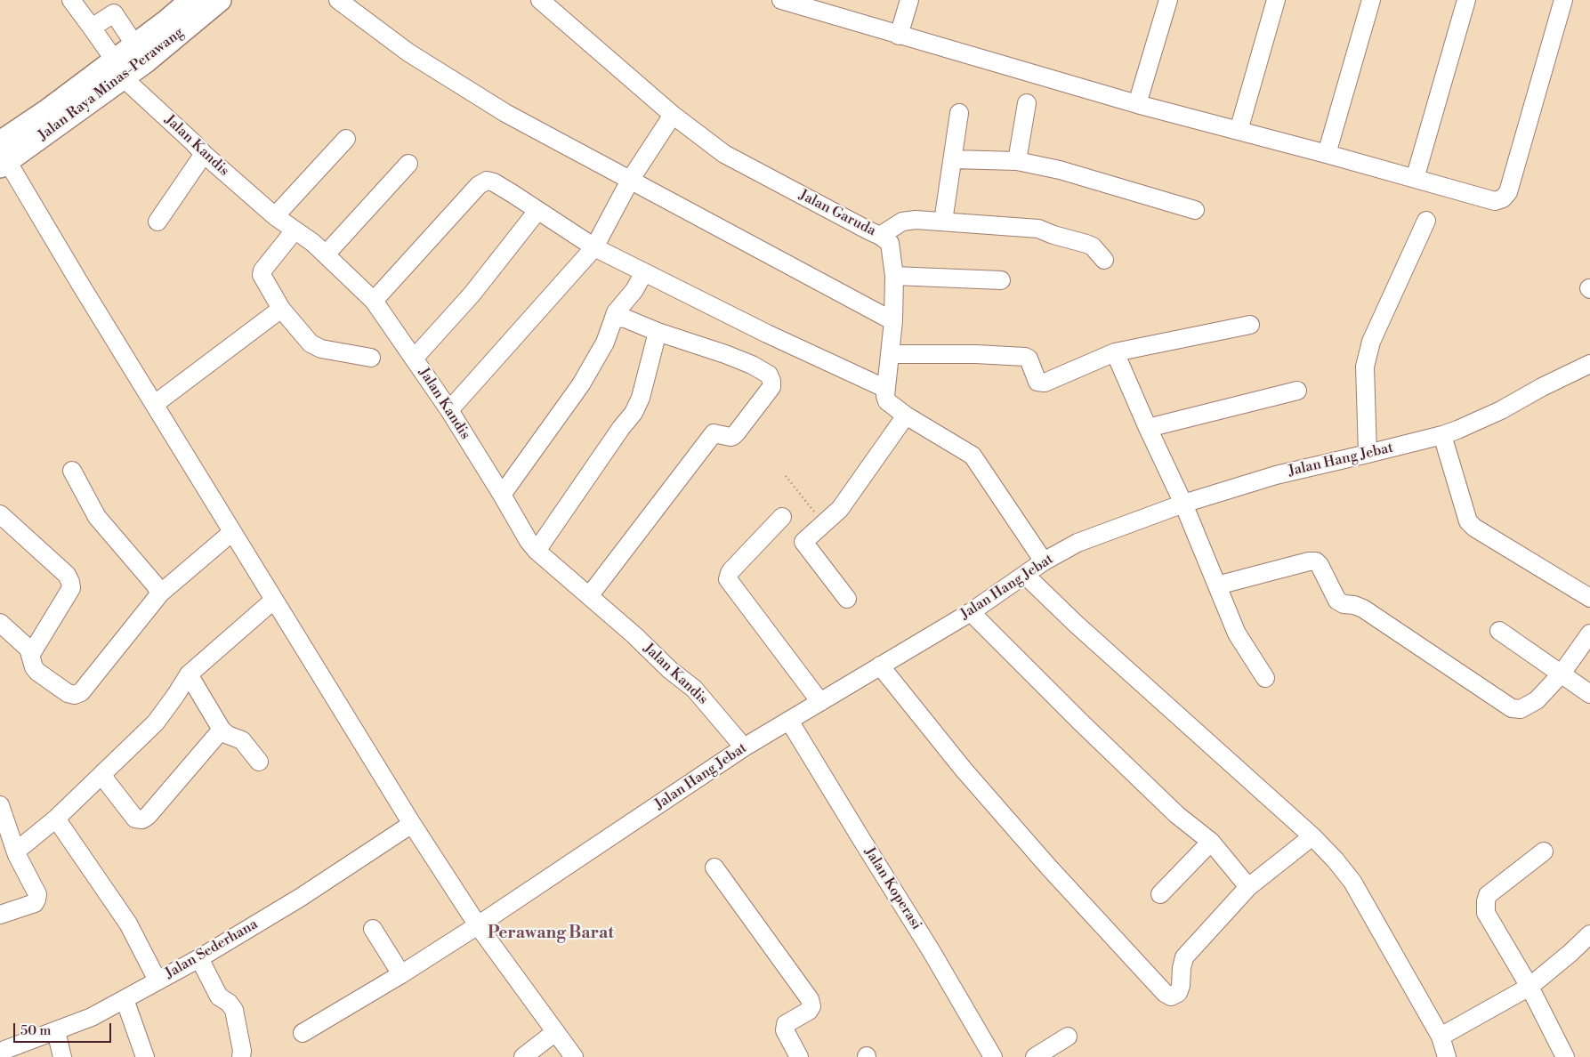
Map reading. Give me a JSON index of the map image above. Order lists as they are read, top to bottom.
{
  "streets": {
    "main road": ["Jalan Raya Minas-Perawang"],
    "street": [
      "Jalan Kandis",
      "Jalan Garuda",
      "Jalan Hang Jebat",
      "Jalan Koperasi",
      "Jalan Sederhana"
    ]
  },
  "crossings": [
    ["Jalan Raya Minas-Perawang", "Jalan Kandis"],
    ["Jalan Kandis", "Jalan Hang Jebat"],
    ["Jalan Hang Jebat", "Jalan Koperasi"]
  ],
  "districts": ["Perawang Barat"],
  "scale_bar": "50 m"
}
